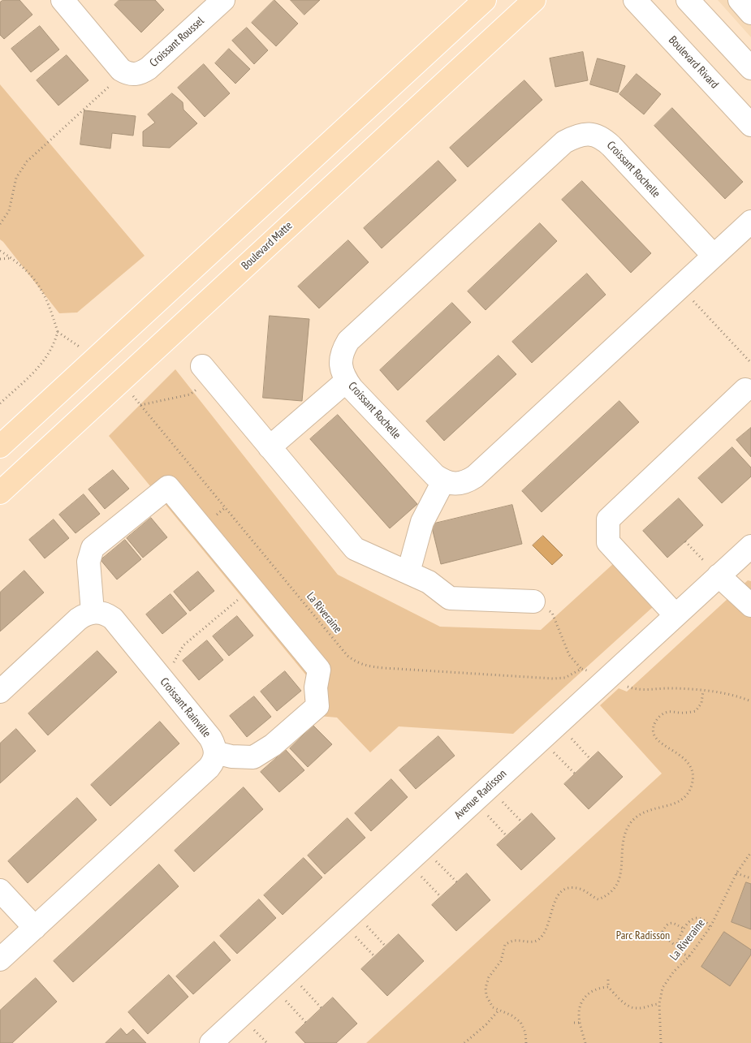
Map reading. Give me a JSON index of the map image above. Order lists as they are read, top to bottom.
{
  "streets": {
    "main road": ["Boulevard Matte"],
    "street": [
      "Croissant Roussel",
      "Boulevard Rivard",
      "Croissant Rochelle",
      "Croissant Rainville",
      "Avenue Radisson"
    ],
    "path": ["La Riveraine"]
  },
  "parks": ["Parc Radisson"]
}
